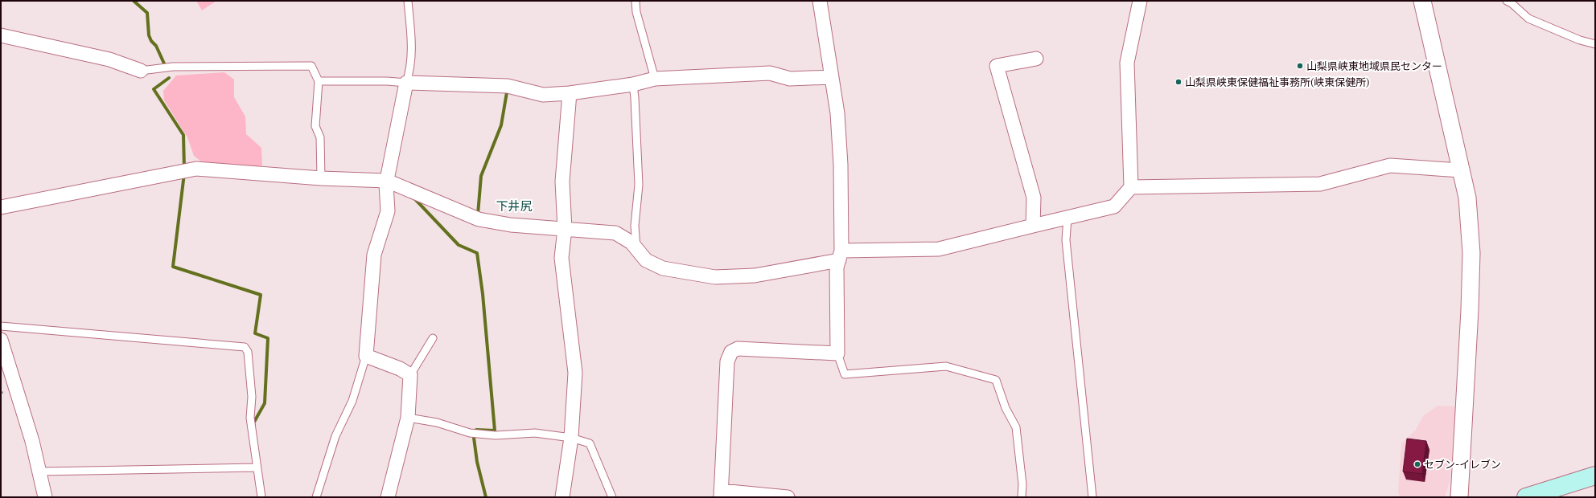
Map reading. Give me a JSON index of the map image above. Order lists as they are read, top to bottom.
{
  "districts": ["下井尻"],
  "places": ["山梨県峡東地域県民センター", "山梨県峡東保健福祉事務所(峡東保健所)", "セブン-イレブン"]
}
